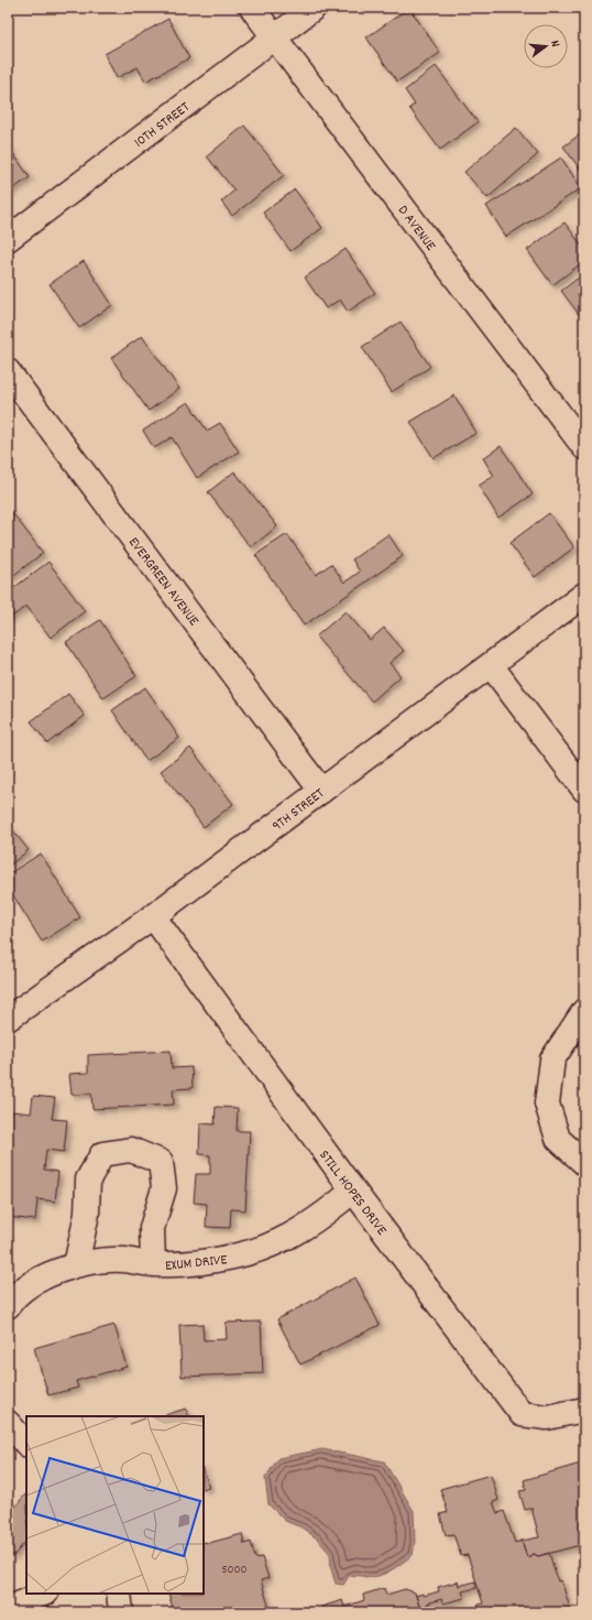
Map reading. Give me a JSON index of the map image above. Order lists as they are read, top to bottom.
{
  "streets": {
    "street": [
      "10TH STREET",
      "D AVENUE",
      "EVERGREEN AVENUE",
      "9TH STREET",
      "STILL HOPES DRIVE",
      "EXUM DRIVE"
    ]
  },
  "crossings": [
    ["10TH STREET", "D AVENUE"],
    ["EVERGREEN AVENUE", "9TH STREET"],
    ["9TH STREET", "STILL HOPES DRIVE"],
    ["STILL HOPES DRIVE", "EXUM DRIVE"]
  ],
  "house_numbers": ["5000"],
  "north": "right"
}
